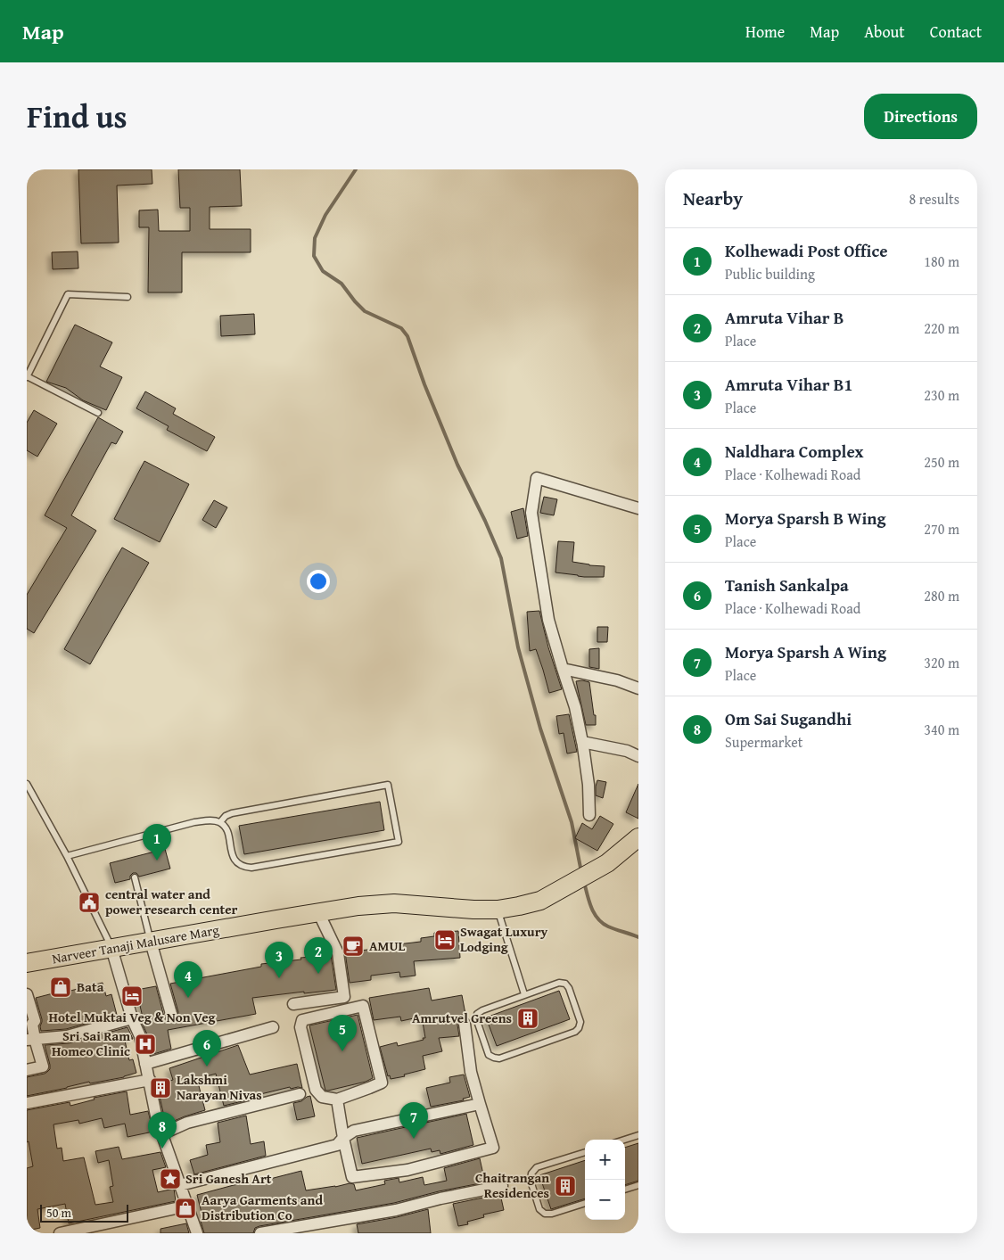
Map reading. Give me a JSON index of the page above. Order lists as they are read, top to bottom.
{
  "streets": {
    "main road": ["Narveer Tanaji Malusare Marg"]
  },
  "places": {
    "public building": ["central water and power research center"],
    "hotel": ["Swagat Luxury Lodging", "Hotel Muktai Veg & Non Veg"],
    "cafe": ["AMUL"],
    "shop": ["Bata", "Aarya Garments and Distribution Co"],
    "building": ["Amrutvel Greens", "Lakshmi Narayan Nivas", "Chaitrangan Residences"],
    "hospital": ["Sri Sai Ram Homeo Clinic"],
    "place": ["Sri Ganesh Art"]
  },
  "scale_bar": "50 m",
  "page": {
    "header": "Map",
    "nav": [
      "Home",
      "Map",
      "About",
      "Contact"
    ],
    "title": "Find us",
    "buttons": "Directions",
    "heading": ["Nearby", "8 results"],
    "list": [
      {
        "mark": "1",
        "name": "Kolhewadi Post Office",
        "note": "Public building",
        "value": "180 m"
      },
      {
        "mark": "2",
        "name": "Amruta Vihar B",
        "note": "Place",
        "value": "220 m"
      },
      {
        "mark": "3",
        "name": "Amruta Vihar B1",
        "note": "Place",
        "value": "230 m"
      },
      {
        "mark": "4",
        "name": "Naldhara Complex",
        "note": "Place · Kolhewadi Road",
        "value": "250 m"
      },
      {
        "mark": "5",
        "name": "Morya Sparsh B Wing",
        "note": "Place",
        "value": "270 m"
      },
      {
        "mark": "6",
        "name": "Tanish Sankalpa",
        "note": "Place · Kolhewadi Road",
        "value": "280 m"
      },
      {
        "mark": "7",
        "name": "Morya Sparsh A Wing",
        "note": "Place",
        "value": "320 m"
      },
      {
        "mark": "8",
        "name": "Om Sai Sugandhi",
        "note": "Supermarket",
        "value": "340 m"
      }
    ],
    "pins": [
      "1",
      "2",
      "3",
      "4",
      "5",
      "6",
      "7",
      "8"
    ],
    "map_buttons": ["+", "−"],
    "scale": "50 m"
  }
}
